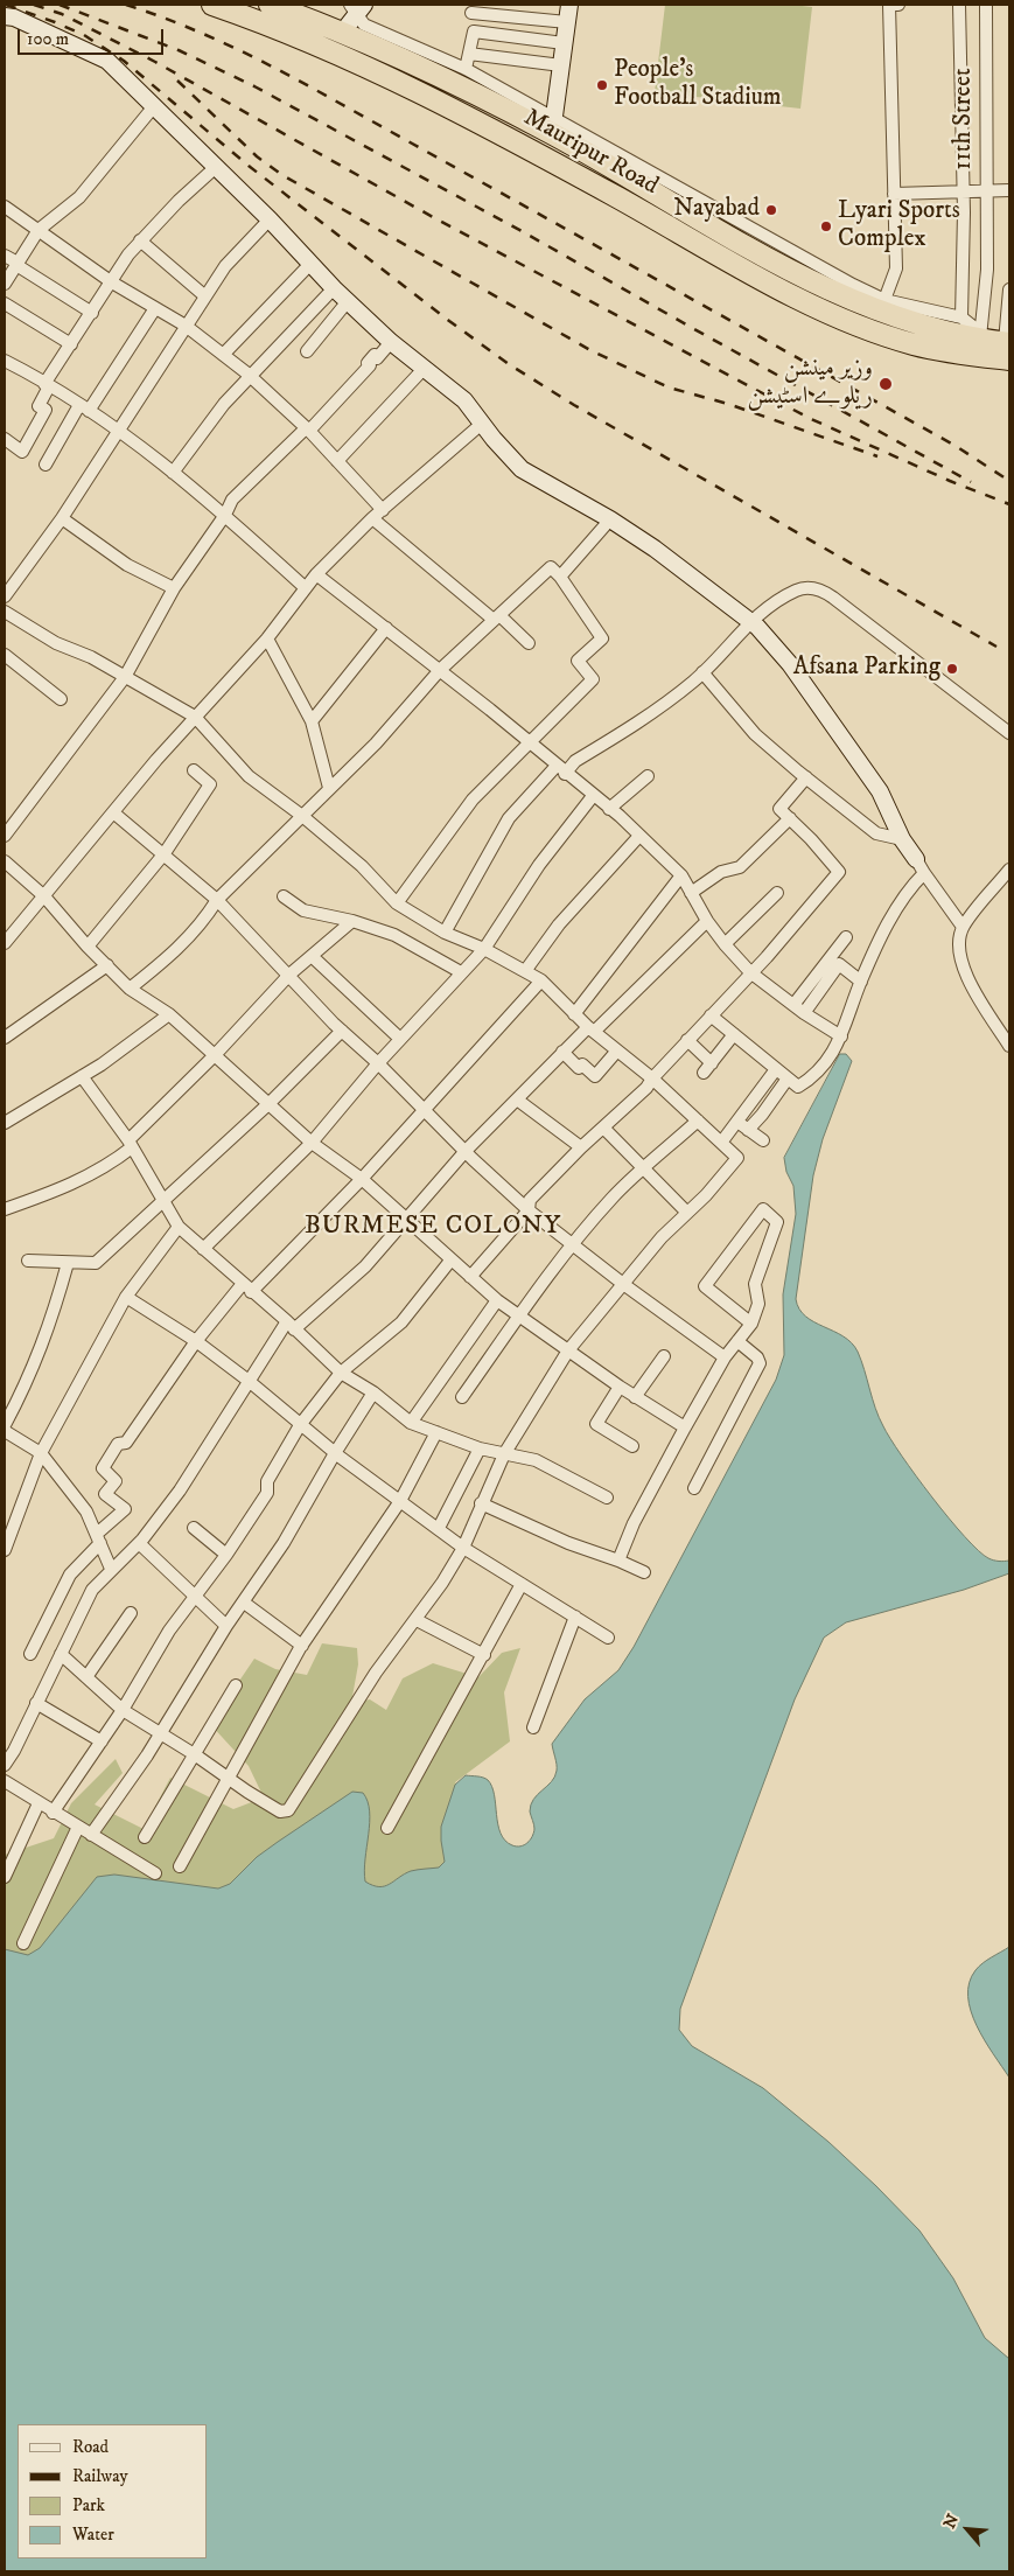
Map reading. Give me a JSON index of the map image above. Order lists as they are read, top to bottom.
{
  "streets": {
    "highway": ["Mauripur Road"],
    "street": ["11th Street"]
  },
  "crossings": [
    ["11th Street", "Mauripur Road"]
  ],
  "districts": ["BURMESE COLONY"],
  "places": [
    "People's Football Stadium",
    "Nayabad",
    "Lyari Sports Complex",
    "وزیر مینشن ریلوے اسٹیشن",
    "Afsana Parking"
  ],
  "legend": [
    "Road",
    "Railway",
    "Park",
    "Water"
  ],
  "scale_bar": "100 m",
  "north": "top left"
}
